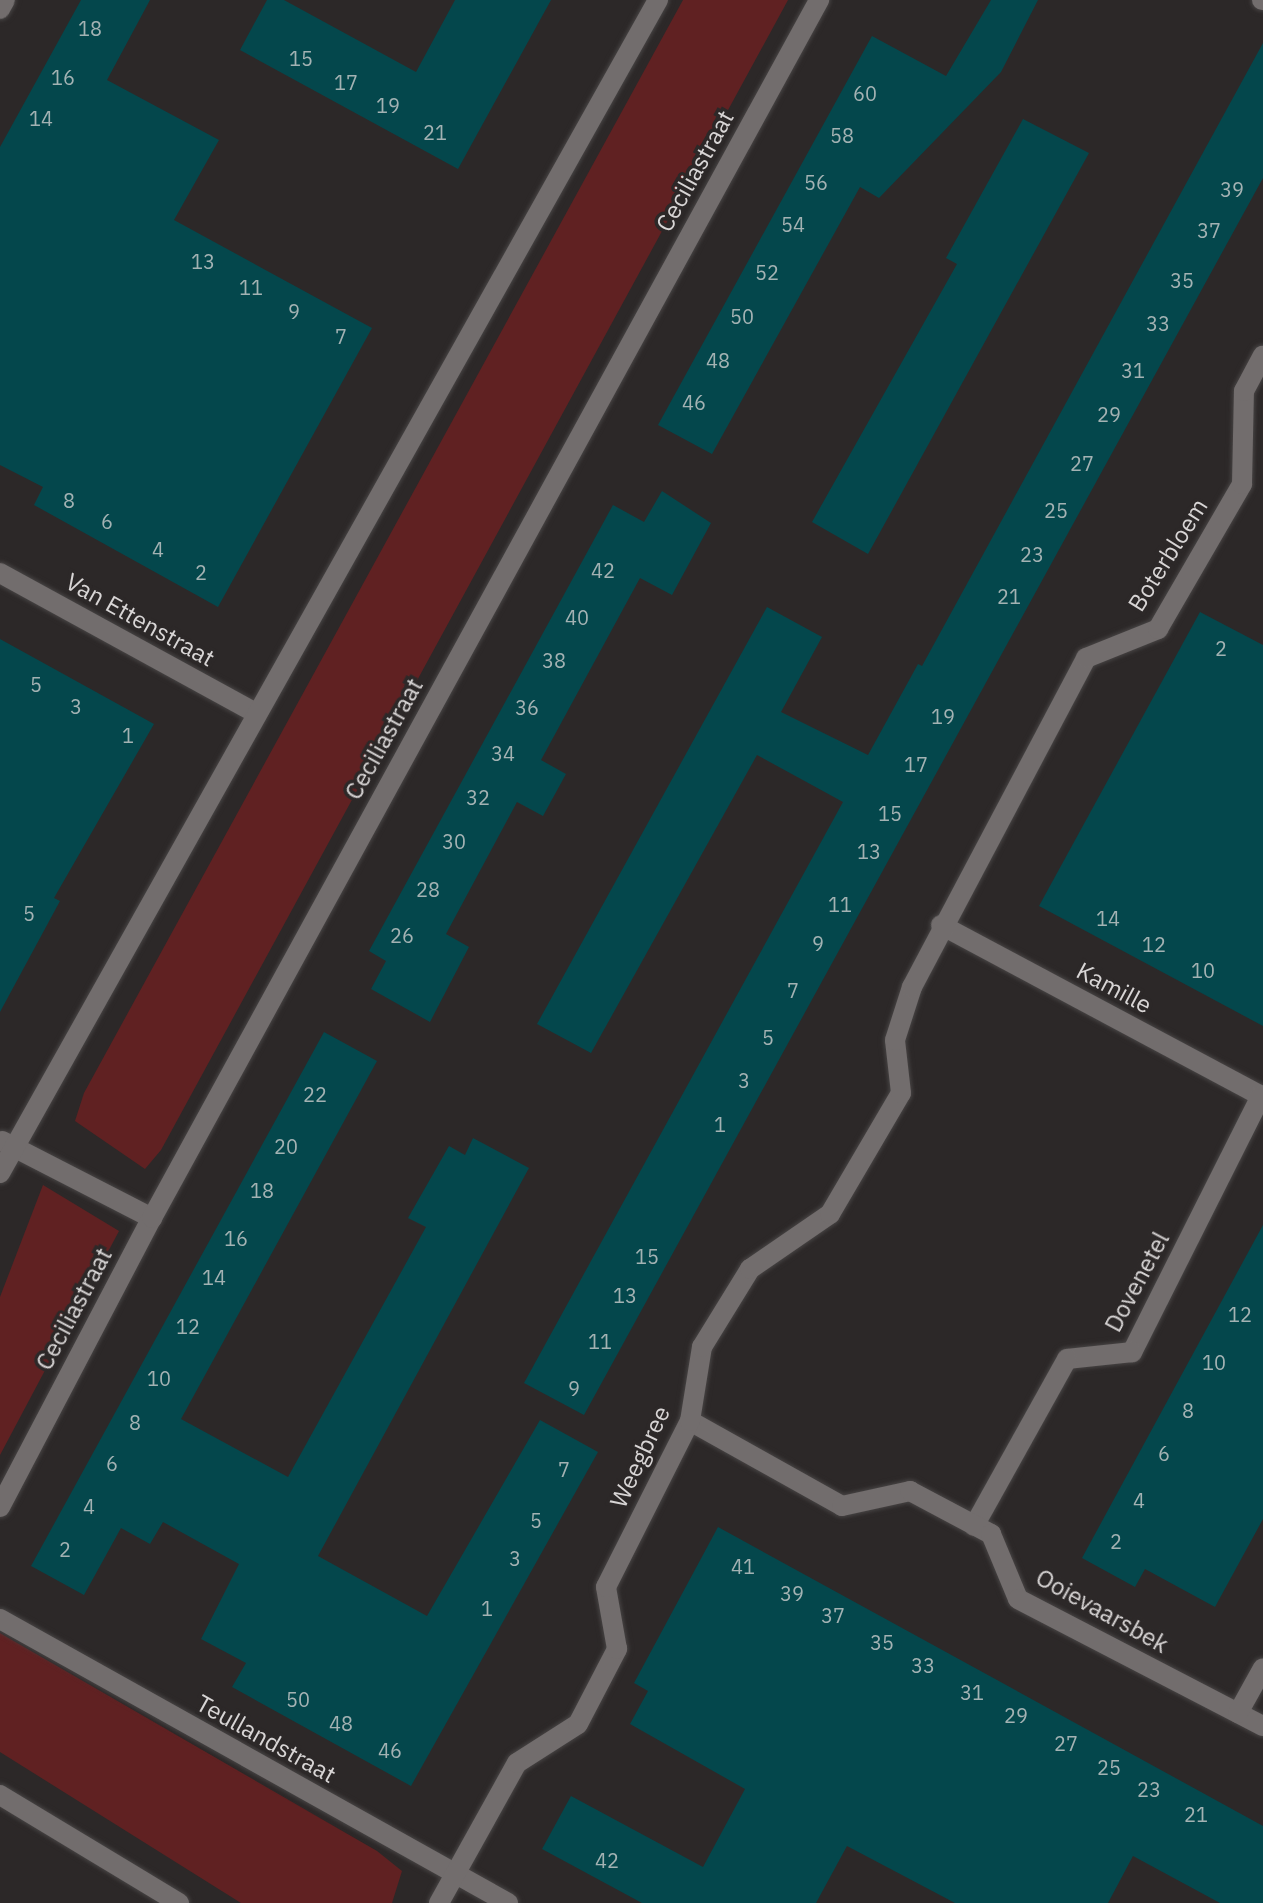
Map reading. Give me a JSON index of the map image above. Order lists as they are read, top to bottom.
{
  "streets": {
    "street": [
      "Ceciliastraat",
      "Boterbloem",
      "Van Ettenstraat",
      "Kamille",
      "Dovenetel",
      "Weegbree",
      "Ooievaarsbek",
      "Teullandstraat"
    ]
  },
  "crossings": [
    ["Boterbloem", "Weegbree"],
    ["Kamille", "Dovenetel"],
    ["Kamille", "Weegbree"],
    ["Dovenetel", "Ooievaarsbek"],
    ["Weegbree", "Ooievaarsbek"],
    ["Weegbree", "Teullandstraat"]
  ],
  "house_numbers": [
    "18",
    "15",
    "16",
    "17",
    "60",
    "19",
    "14",
    "21",
    "58",
    "56",
    "39",
    "54",
    "37",
    "13",
    "52",
    "35",
    "11",
    "9",
    "50",
    "33",
    "7",
    "48",
    "31",
    "46",
    "29",
    "27",
    "8",
    "25",
    "6",
    "4",
    "23",
    "42",
    "2",
    "21",
    "40",
    "2",
    "38",
    "5",
    "3",
    "36",
    "19",
    "1",
    "34",
    "17",
    "32",
    "15",
    "30",
    "13",
    "28",
    "11",
    "5",
    "14",
    "26",
    "9",
    "12",
    "10",
    "7",
    "5",
    "3",
    "22",
    "1",
    "20",
    "18",
    "16",
    "15",
    "14",
    "13",
    "12",
    "12",
    "11",
    "10",
    "10",
    "9",
    "8",
    "8",
    "6",
    "6",
    "7",
    "4",
    "4",
    "5",
    "2",
    "2",
    "3",
    "41",
    "39",
    "1",
    "37",
    "35",
    "33",
    "31",
    "50",
    "29",
    "48",
    "27",
    "46",
    "25",
    "23",
    "21",
    "42"
  ]
}
